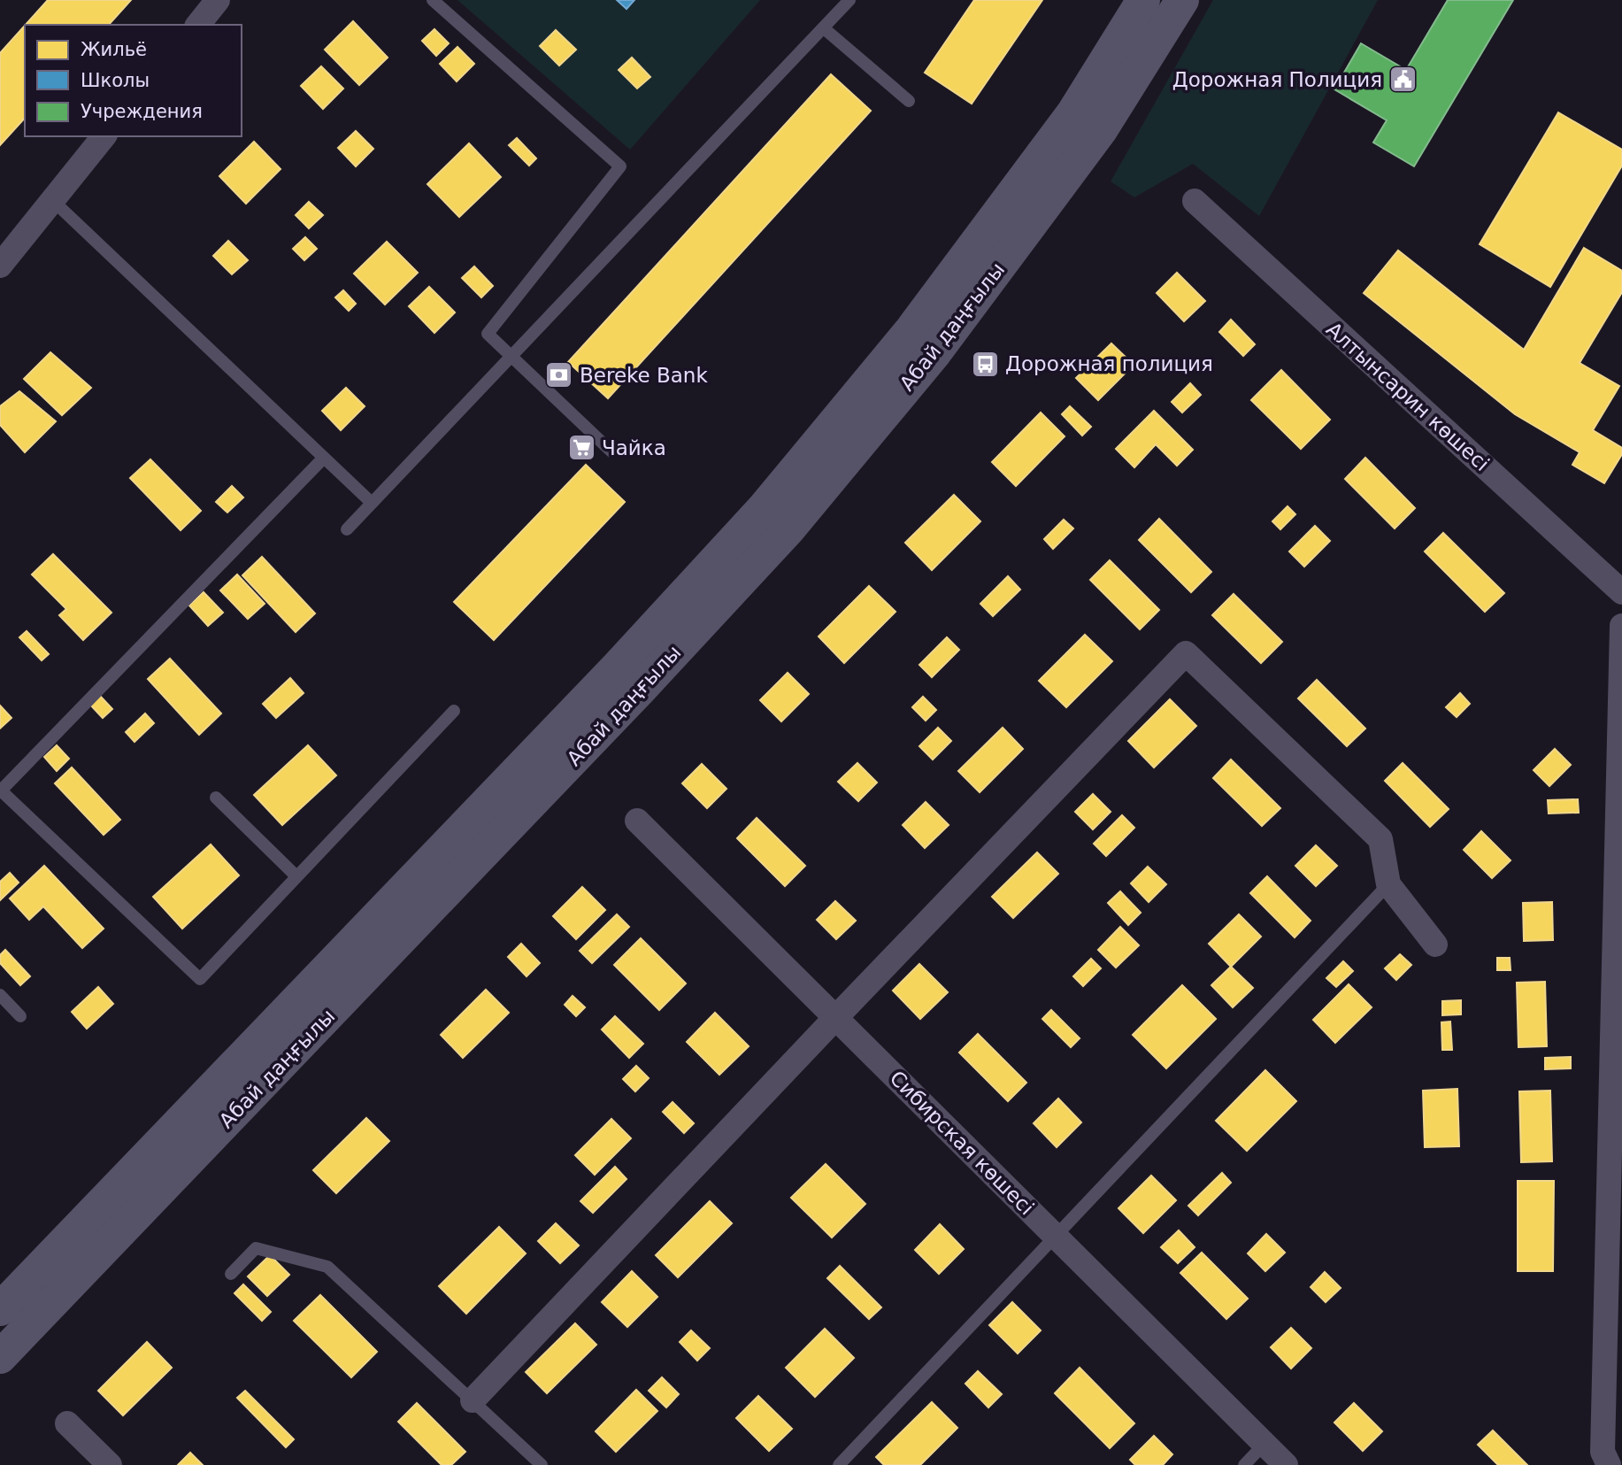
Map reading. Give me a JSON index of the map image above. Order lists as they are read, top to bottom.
{
  "streets": {
    "main road": ["Абай даңғылы"],
    "street": ["Алтынсарин көшесі", "Сибирская көшесі"]
  },
  "places": {
    "public building": ["Дорожная Полиция"],
    "bus stop": ["Дорожная полиция"],
    "bank": ["Bereke Bank"],
    "supermarket": ["Чайка"]
  },
  "legend": ["Жильё", "Школы", "Учреждения"]
}
